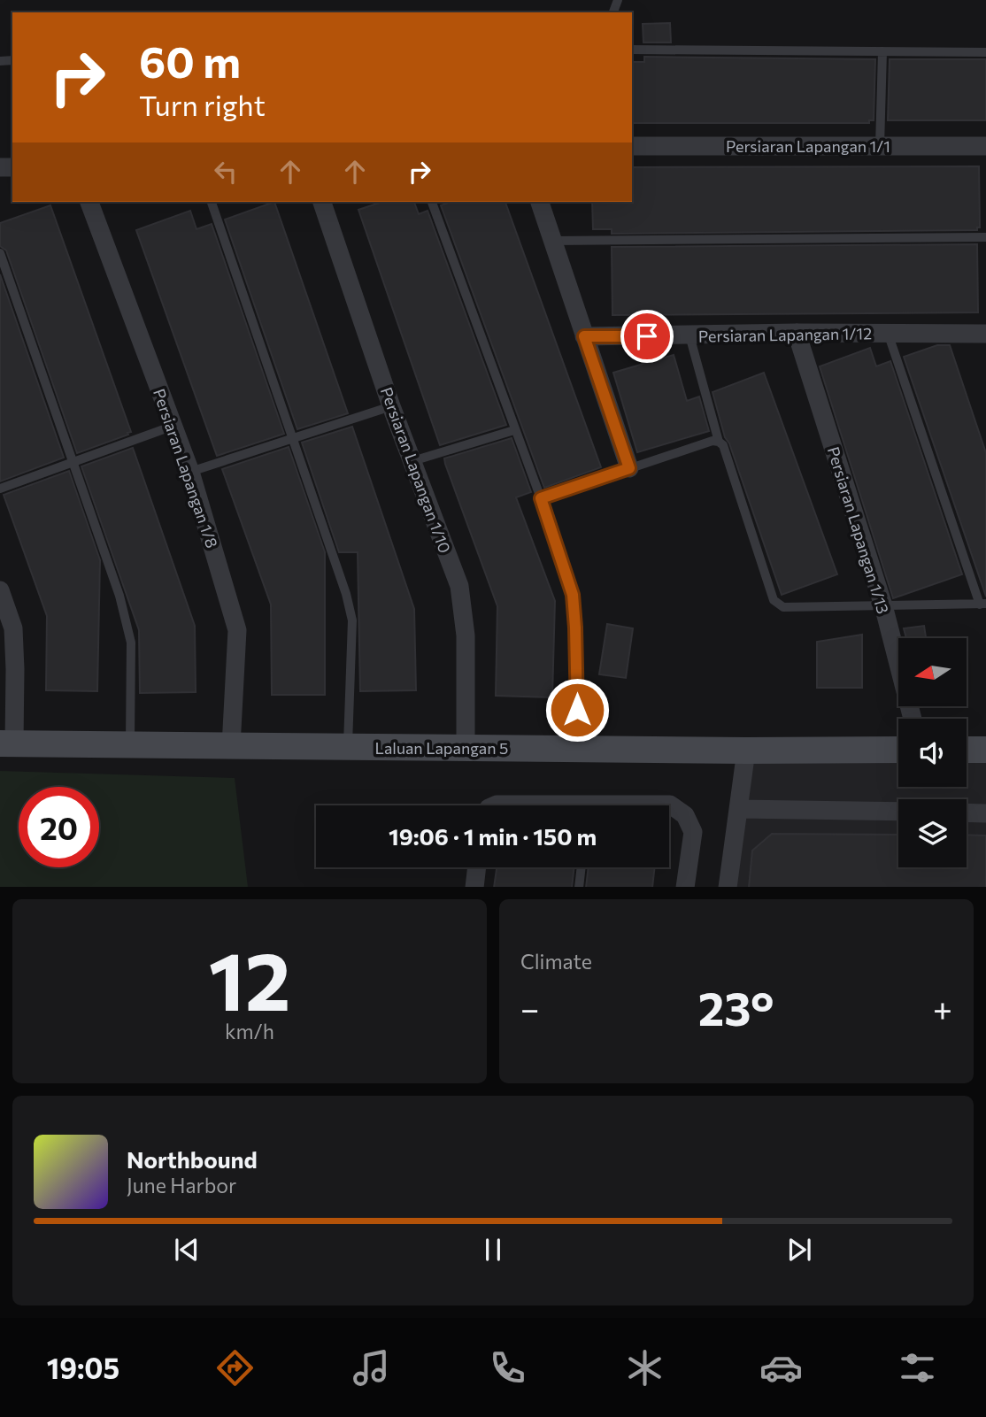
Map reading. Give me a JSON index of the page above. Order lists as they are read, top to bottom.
{
  "streets": {
    "street": [
      "Persiaran Lapangan 1/1",
      "Persiaran Lapangan 1/12",
      "Persiaran Lapangan 1/8",
      "Persiaran Lapangan 1/10",
      "Persiaran Lapangan 1/13",
      "Laluan Lapangan 5"
    ]
  },
  "crossings": [
    ["Persiaran Lapangan 1/12", "Persiaran Lapangan 1/13"],
    ["Persiaran Lapangan 1/8", "Laluan Lapangan 5"],
    ["Persiaran Lapangan 1/10", "Laluan Lapangan 5"]
  ],
  "north": "left",
  "page": {
    "turn": ["60 m", "Turn right"],
    "limit": "20",
    "trip": "19:06 · 1 min · 150 m",
    "tile": [
      ["12", "km/h"],
      "Climate"
    ],
    "heat": ["−", "23°", "+"],
    "song": ["Northbound", "June Harbor"],
    "tabs": "19:05"
  }
}
